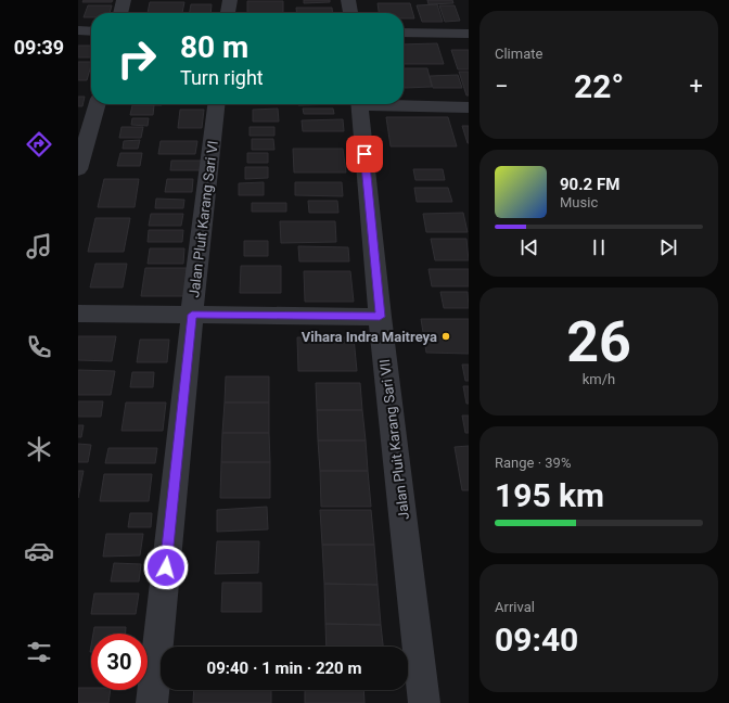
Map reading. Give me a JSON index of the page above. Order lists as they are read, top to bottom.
{
  "streets": {
    "street": ["Jalan Pluit Karang Sari VI", "Jalan Pluit Karang Sari VII"]
  },
  "places": ["Vihara Indra Maitreya"],
  "page": {
    "tabs": "09:39",
    "tile": [
      "Climate",
      ["26", "km/h"],
      ["Range · 39%", "195 km"],
      ["Arrival", "09:40"]
    ],
    "turn": ["80 m", "Turn right"],
    "heat": ["−", "22°", "+"],
    "song": ["90.2 FM", "Music"],
    "limit": "30",
    "trip": "09:40 · 1 min · 220 m"
  }
}
